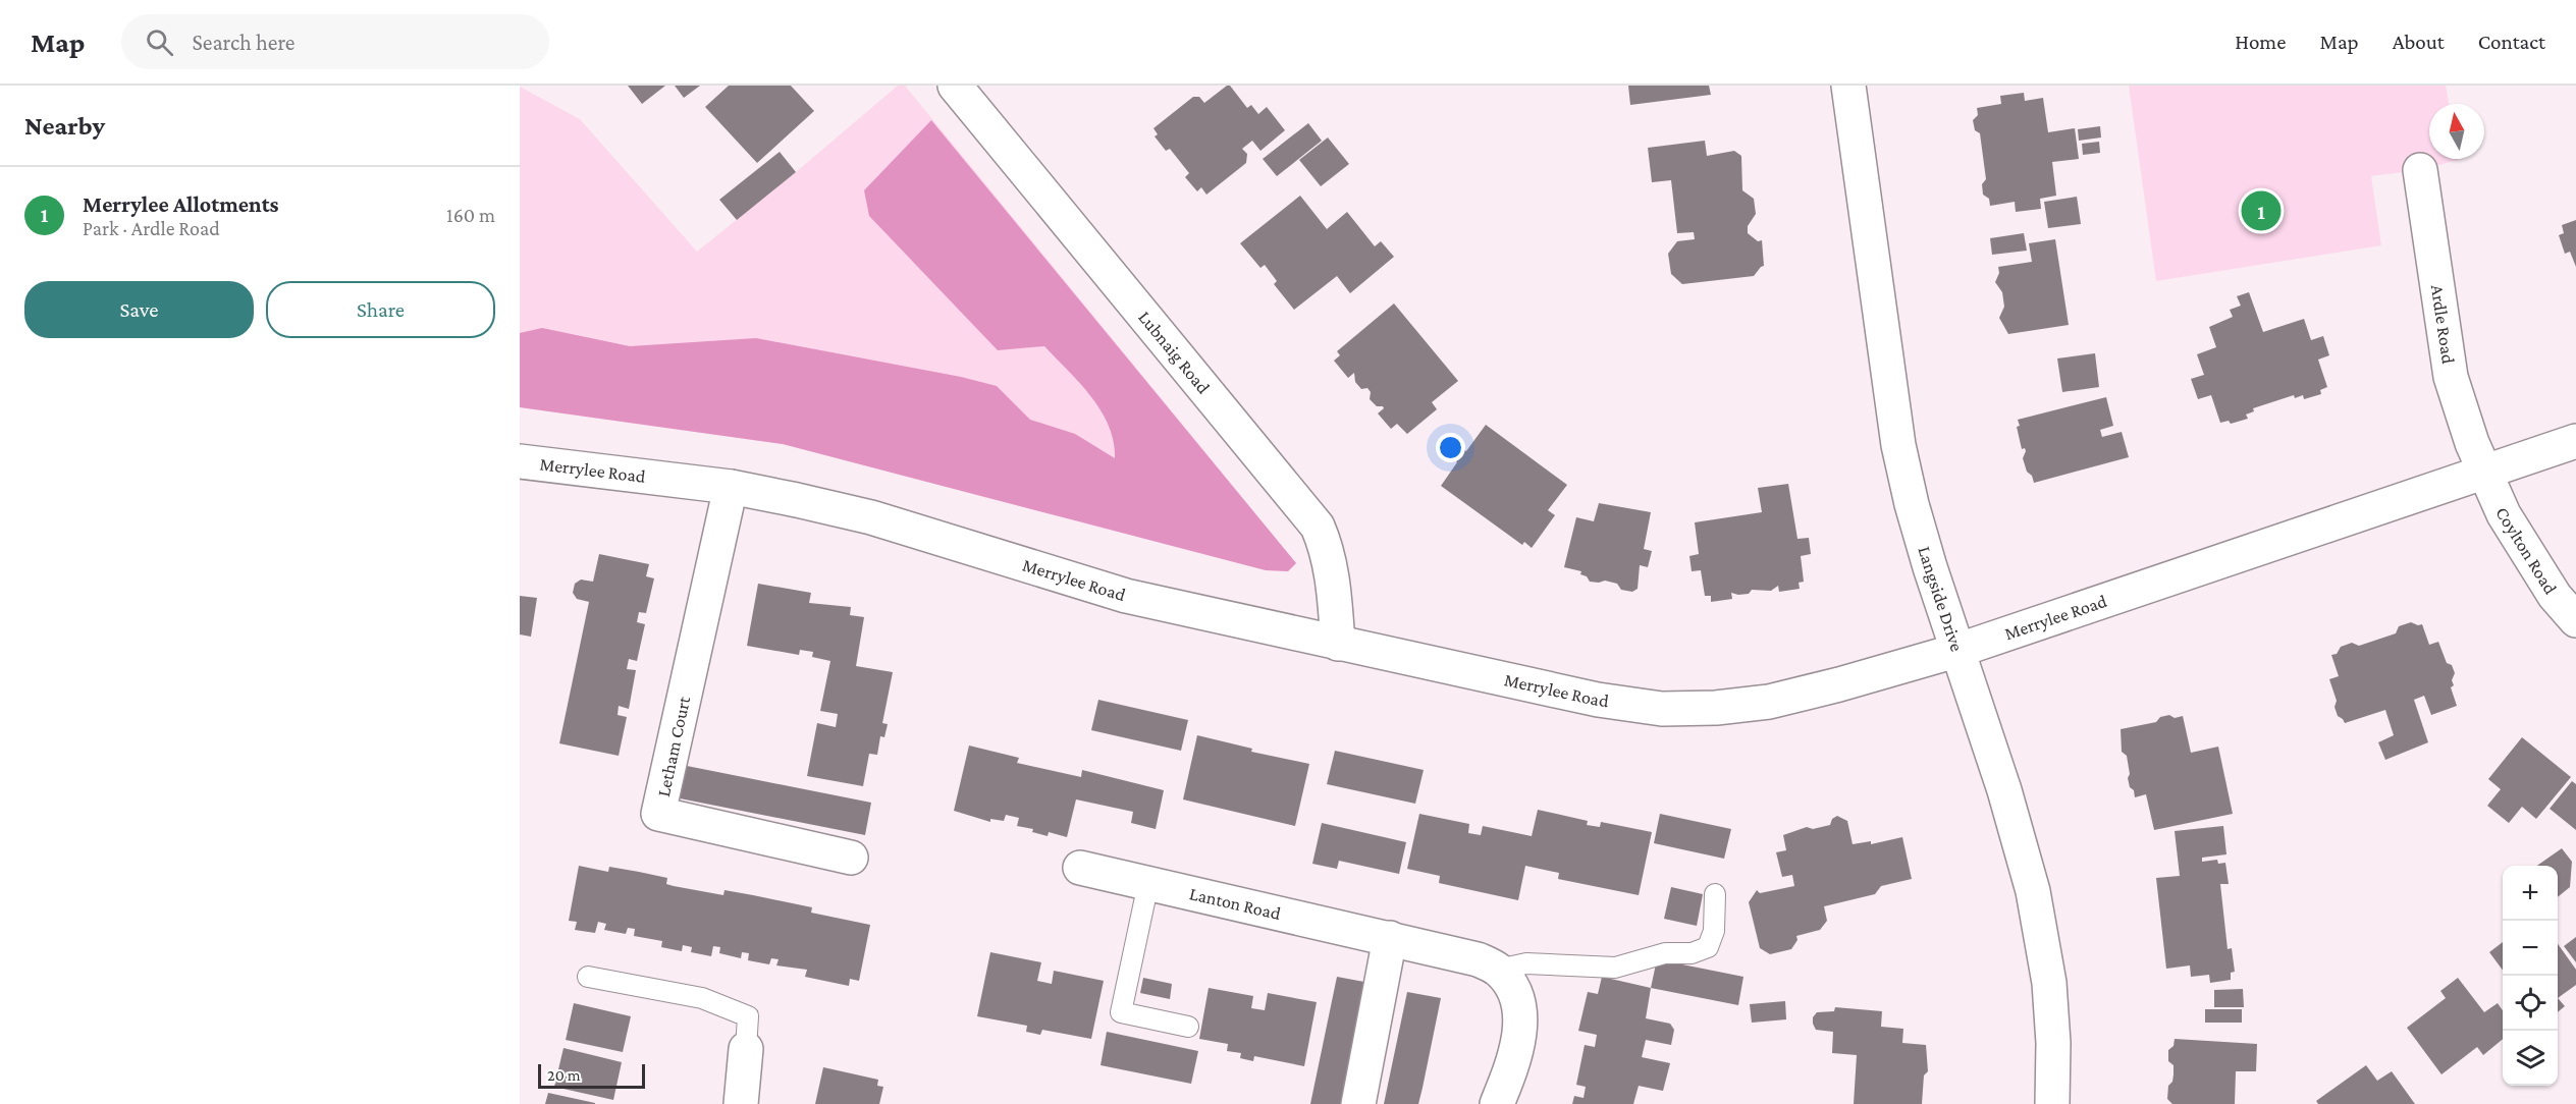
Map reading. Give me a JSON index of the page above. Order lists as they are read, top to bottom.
{
  "streets": {
    "street": [
      "Ardle Road",
      "Lubnaig Road",
      "Merrylee Road",
      "Coylton Road",
      "Langside Drive",
      "Letham Court",
      "Lanton Road"
    ]
  },
  "crossings": [
    ["Ardle Road", "Merrylee Road"],
    ["Ardle Road", "Coylton Road"],
    ["Lubnaig Road", "Merrylee Road"],
    ["Merrylee Road", "Coylton Road"],
    ["Merrylee Road", "Langside Drive"],
    ["Merrylee Road", "Letham Court"]
  ],
  "scale_bar": "20 m",
  "north": "top",
  "page": {
    "header": "Map",
    "search": "Search here",
    "nav": [
      "Home",
      "Map",
      "About",
      "Contact"
    ],
    "heading": "Nearby",
    "list": [
      {
        "mark": "1",
        "name": "Merrylee Allotments",
        "note": "Park · Ardle Road",
        "value": "160 m"
      }
    ],
    "pins": "1",
    "buttons": ["Save", "Share"],
    "map_buttons": ["+", "−"],
    "scale": "20 m"
  }
}
